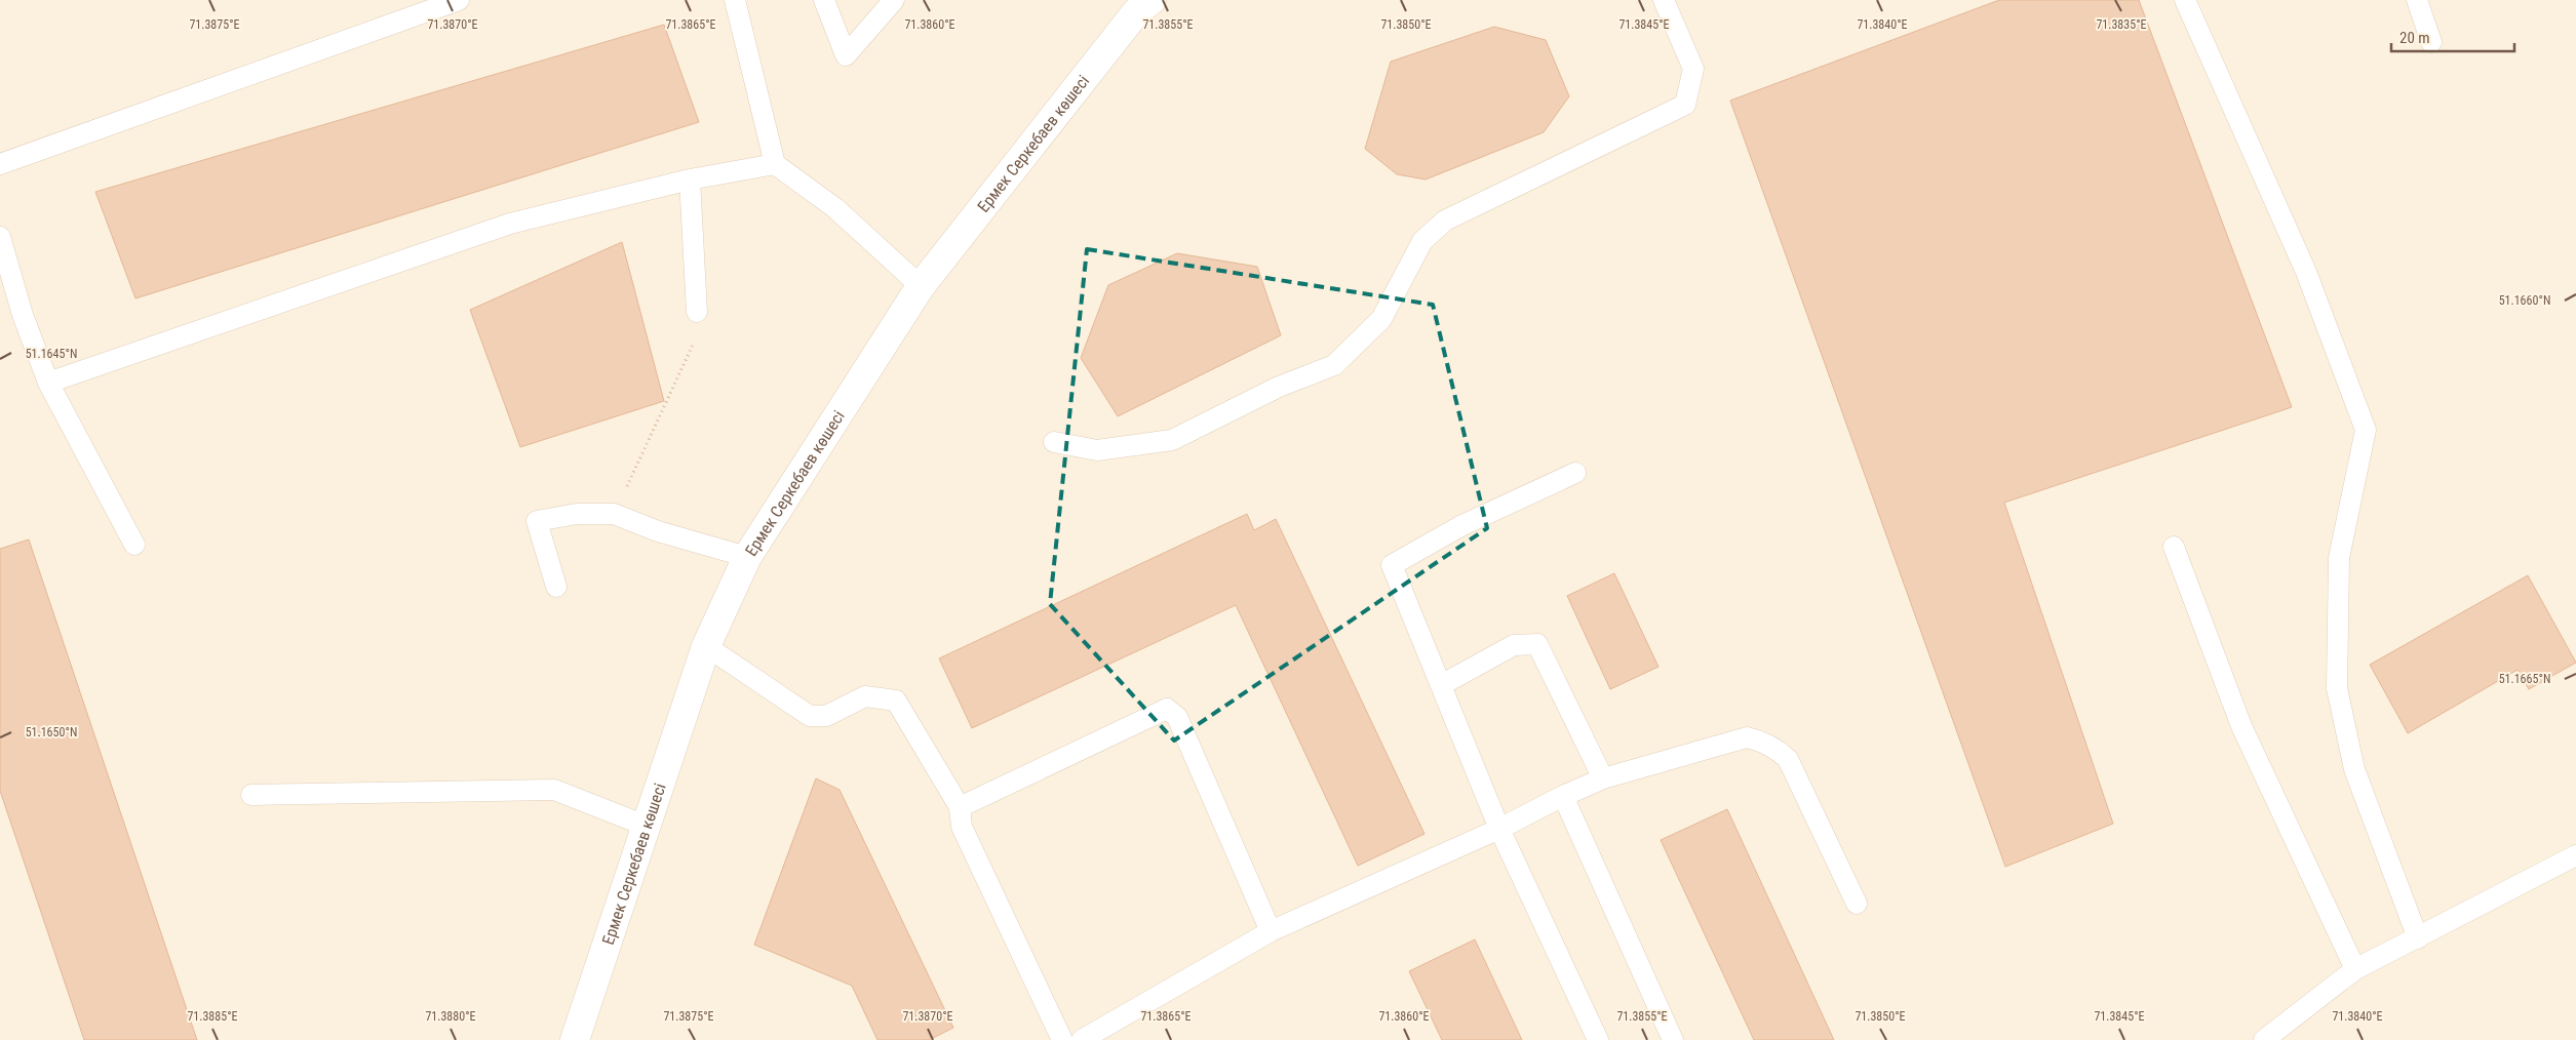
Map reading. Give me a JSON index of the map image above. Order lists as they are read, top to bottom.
{
  "streets": {
    "street": ["Ермек Серкебаев көшесі"]
  },
  "scale_bar": "20 m",
  "coordinates": [
    "71.3875°E",
    "71.3870°E",
    "71.3865°E",
    "71.3860°E",
    "71.3855°E",
    "71.3850°E",
    "71.3845°E",
    "71.3840°E",
    "71.3835°E",
    "51.1660°N",
    "51.1645°N",
    "51.1665°N",
    "51.1650°N",
    "71.3885°E",
    "71.3880°E"
  ]
}
